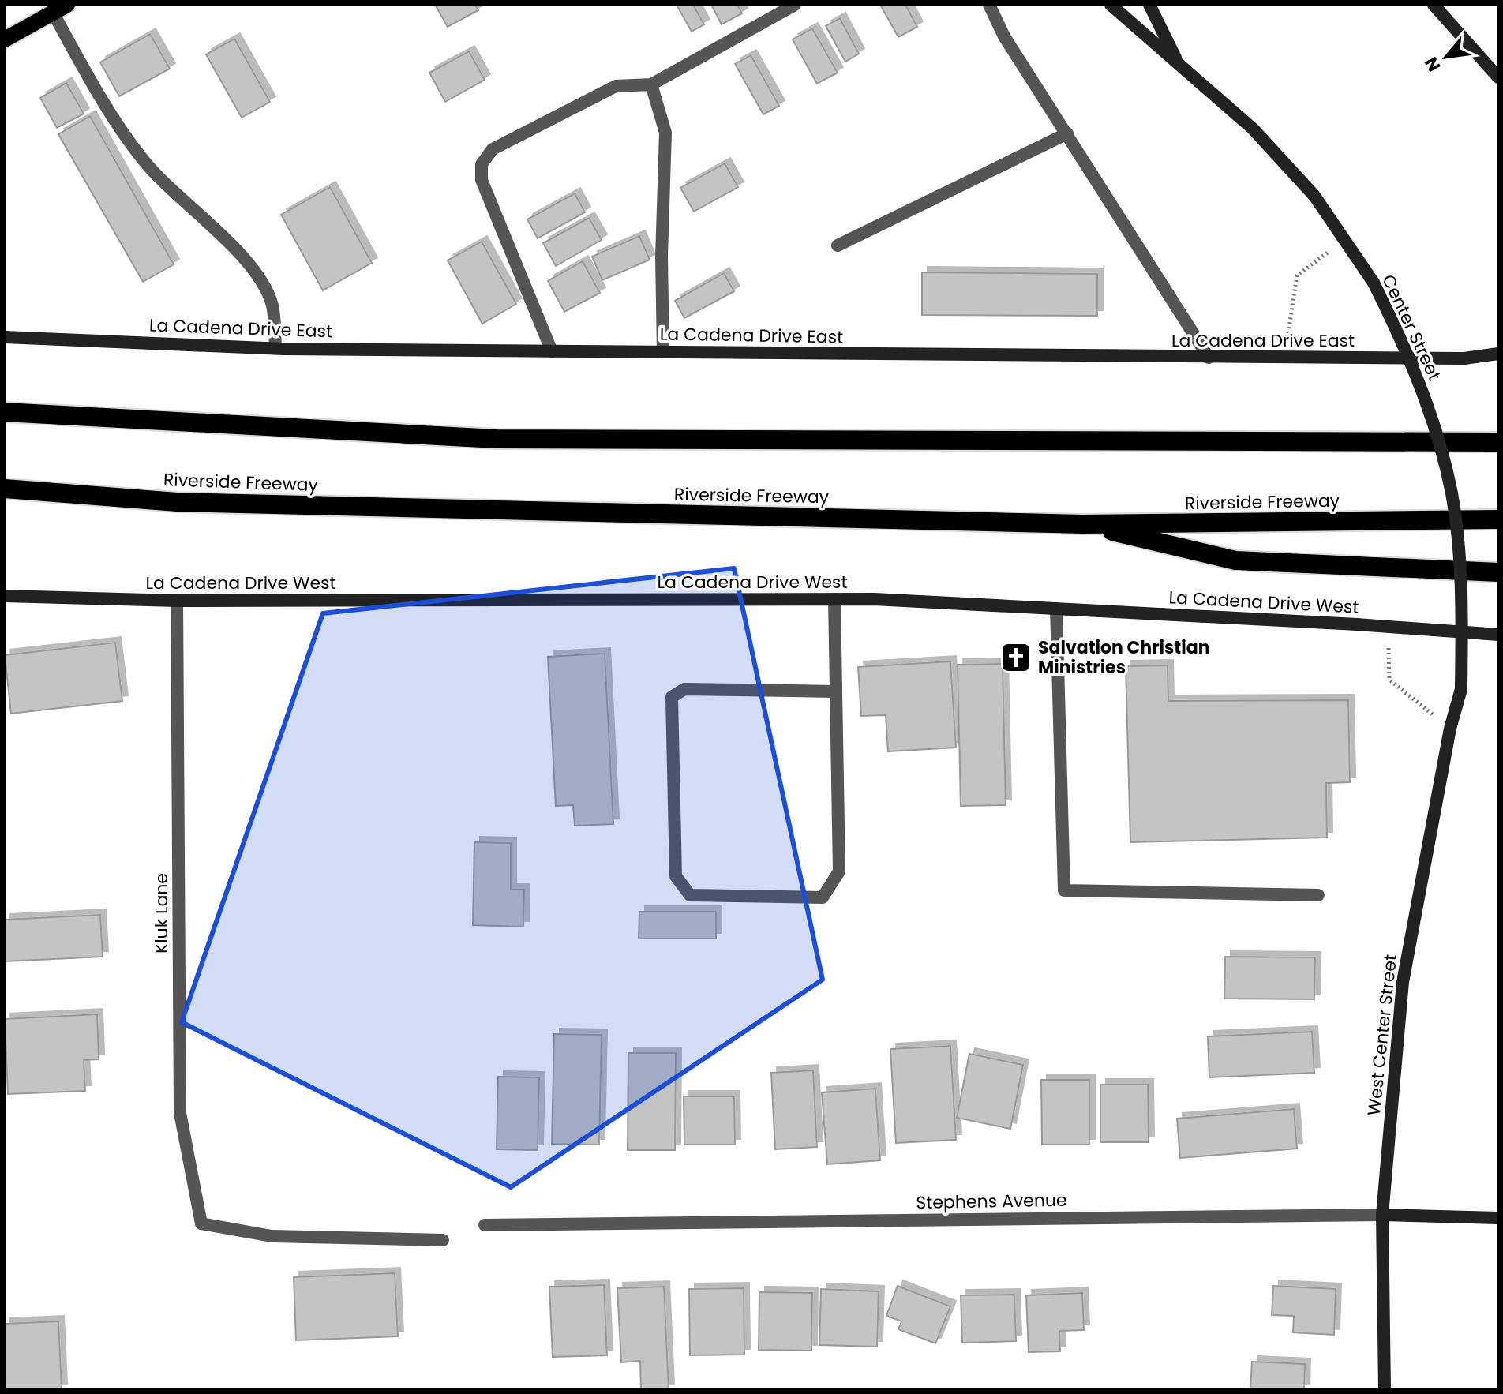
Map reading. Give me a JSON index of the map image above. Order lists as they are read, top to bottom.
{
  "streets": {
    "highway": ["Riverside Freeway"],
    "main road": [
      "Center Street",
      "La Cadena Drive East",
      "La Cadena Drive West",
      "West Center Street",
      "Stephens Avenue"
    ],
    "street": ["Kluk Lane"]
  },
  "crossings": [
    ["Center Street", "West Center Street"],
    ["La Cadena Drive West", "Kluk Lane"],
    ["West Center Street", "Stephens Avenue"]
  ],
  "places": {
    "church": ["Salvation Christian Ministries"]
  },
  "north": "bottom left"
}
